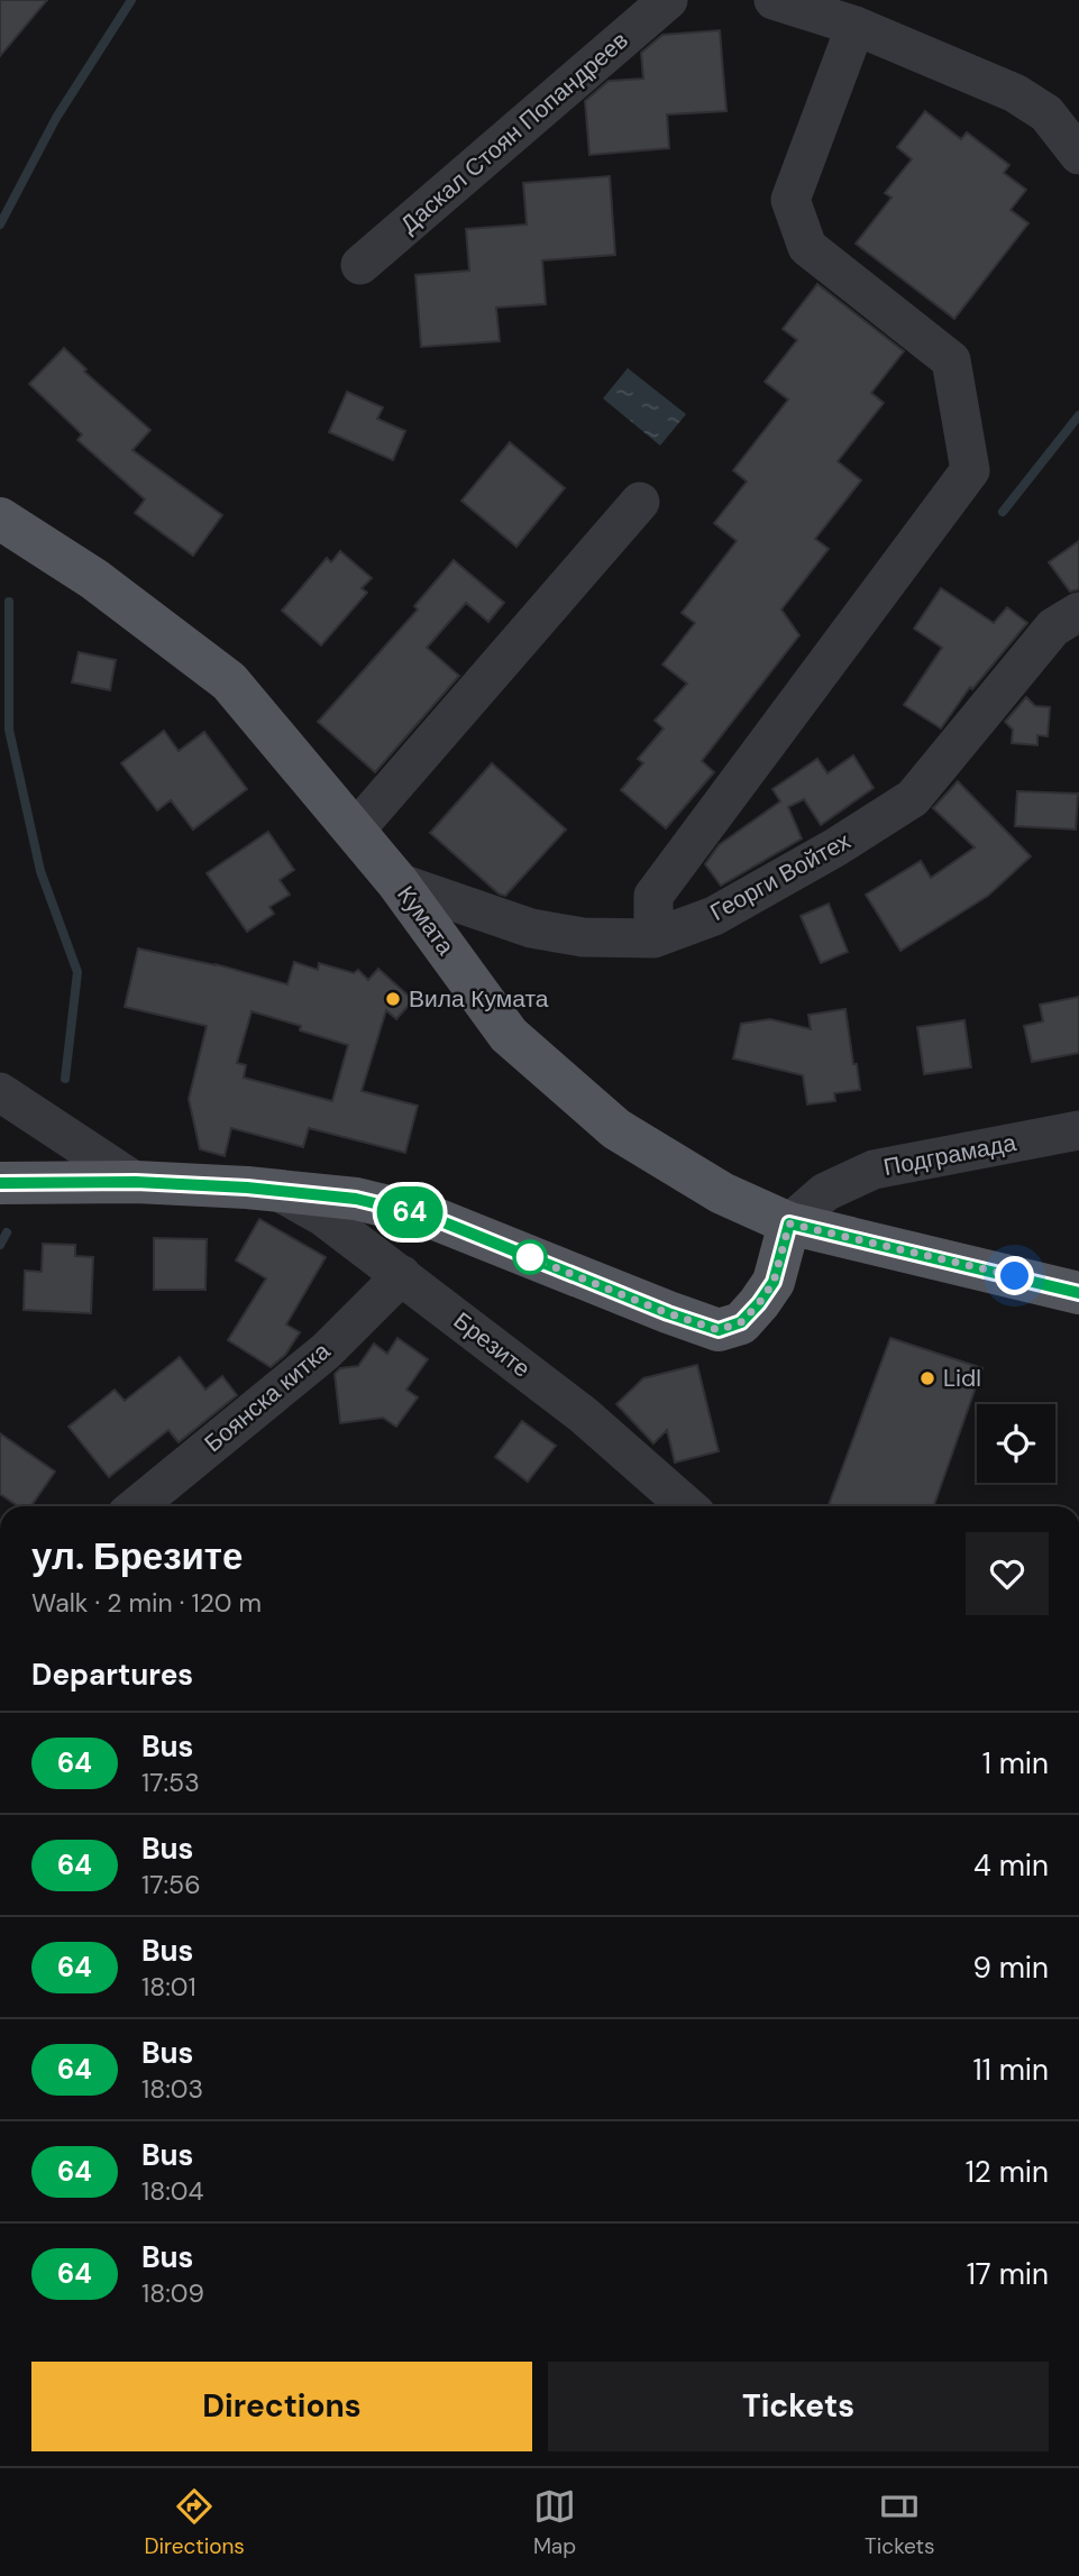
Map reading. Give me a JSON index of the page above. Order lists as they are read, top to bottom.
{
  "streets": {
    "main road": ["Кумата"],
    "street": [
      "Даскал Стоян Попандреев",
      "Георги Войтех",
      "Подграмада",
      "Брезите",
      "Боянска китка"
    ]
  },
  "crossings": [
    ["Георги Войтех", "Кумата"],
    ["Кумата", "Подграмада"],
    ["Брезите", "Боянска китка"]
  ],
  "places": ["Вила Кумата", "Lidl"],
  "lines": ["bus line 64"],
  "page": {
    "on_map": "64",
    "heading": [
      ["ул. Брезите", "Walk · 2 min · 120 m"],
      "Departures"
    ],
    "list": [
      {
        "mark": "64",
        "name": "Bus",
        "note": "17:53",
        "value": "1 min"
      },
      {
        "mark": "64",
        "name": "Bus",
        "note": "17:56",
        "value": "4 min"
      },
      {
        "mark": "64",
        "name": "Bus",
        "note": "18:01",
        "value": "9 min"
      },
      {
        "mark": "64",
        "name": "Bus",
        "note": "18:03",
        "value": "11 min"
      },
      {
        "mark": "64",
        "name": "Bus",
        "note": "18:04",
        "value": "12 min"
      },
      {
        "mark": "64",
        "name": "Bus",
        "note": "18:09",
        "value": "17 min"
      }
    ],
    "buttons": ["Directions", "Tickets"],
    "tabs": ["Directions", "Map", "Tickets"]
  }
}
